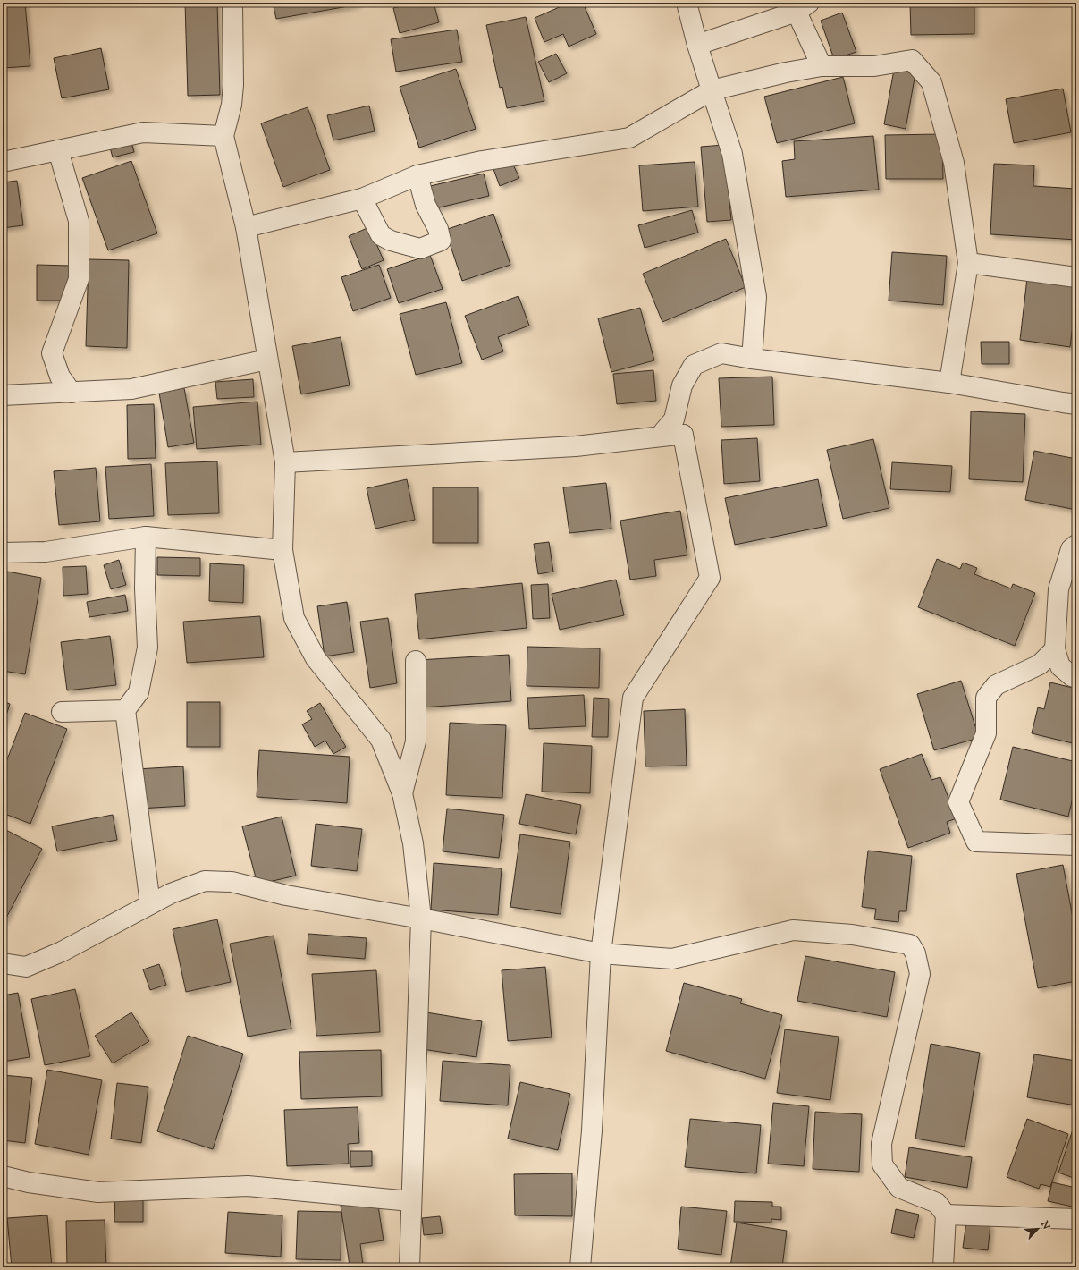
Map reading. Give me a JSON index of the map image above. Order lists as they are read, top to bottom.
{
  "north": "top right"
}
